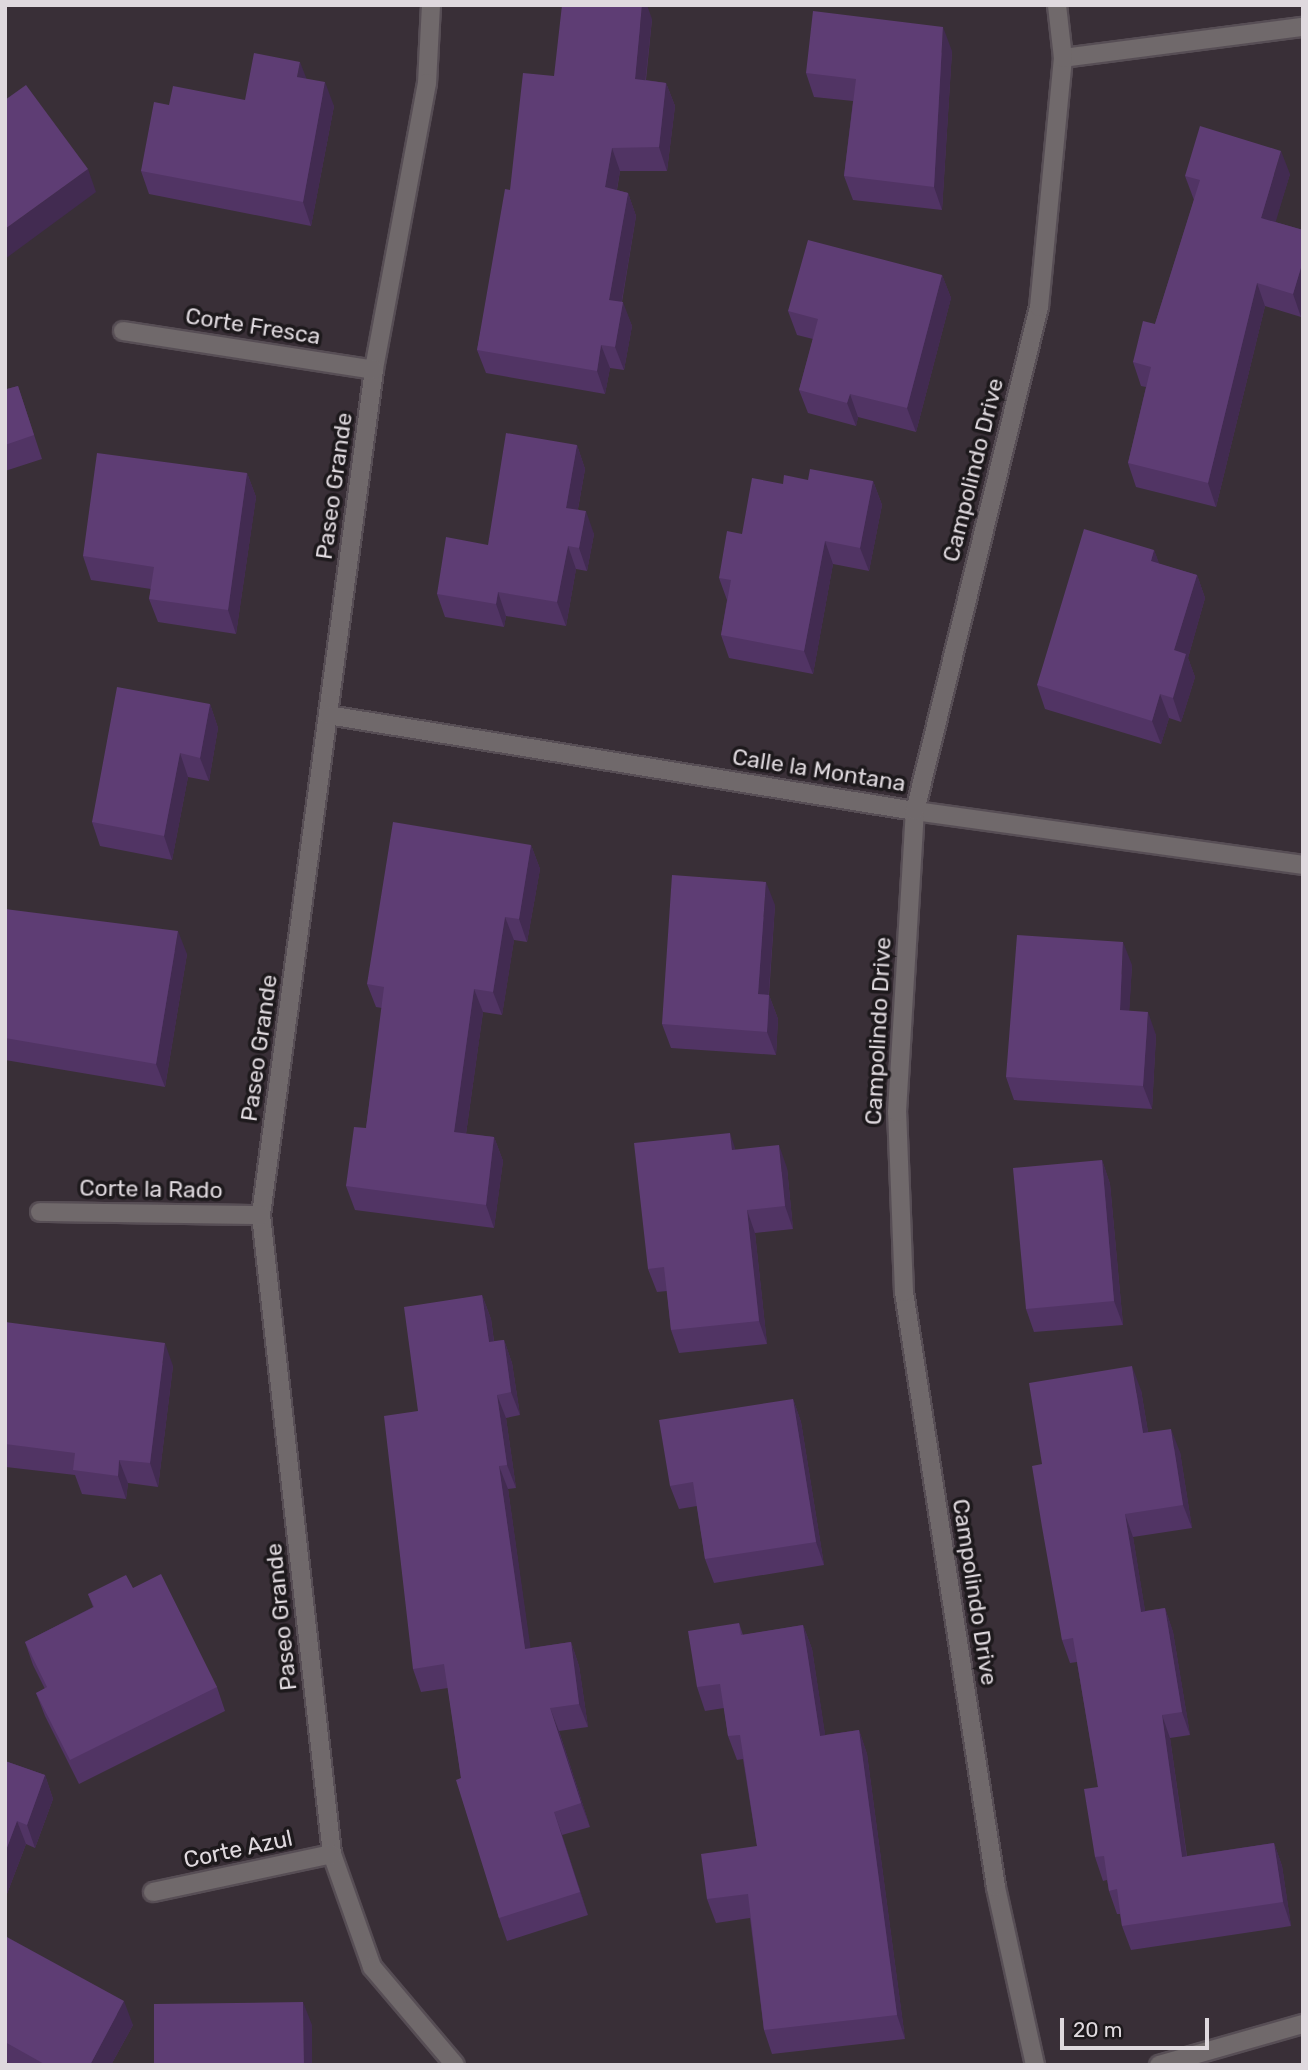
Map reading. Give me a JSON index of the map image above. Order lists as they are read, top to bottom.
{
  "streets": {
    "street": [
      "Corte Fresca",
      "Campolindo Drive",
      "Paseo Grande",
      "Calle la Montana",
      "Corte la Rado",
      "Corte Azul"
    ]
  },
  "crossings": [
    ["Corte Fresca", "Paseo Grande"],
    ["Campolindo Drive", "Calle la Montana"],
    ["Paseo Grande", "Calle la Montana"],
    ["Paseo Grande", "Corte la Rado"],
    ["Paseo Grande", "Corte Azul"]
  ],
  "scale_bar": "20 m"
}
